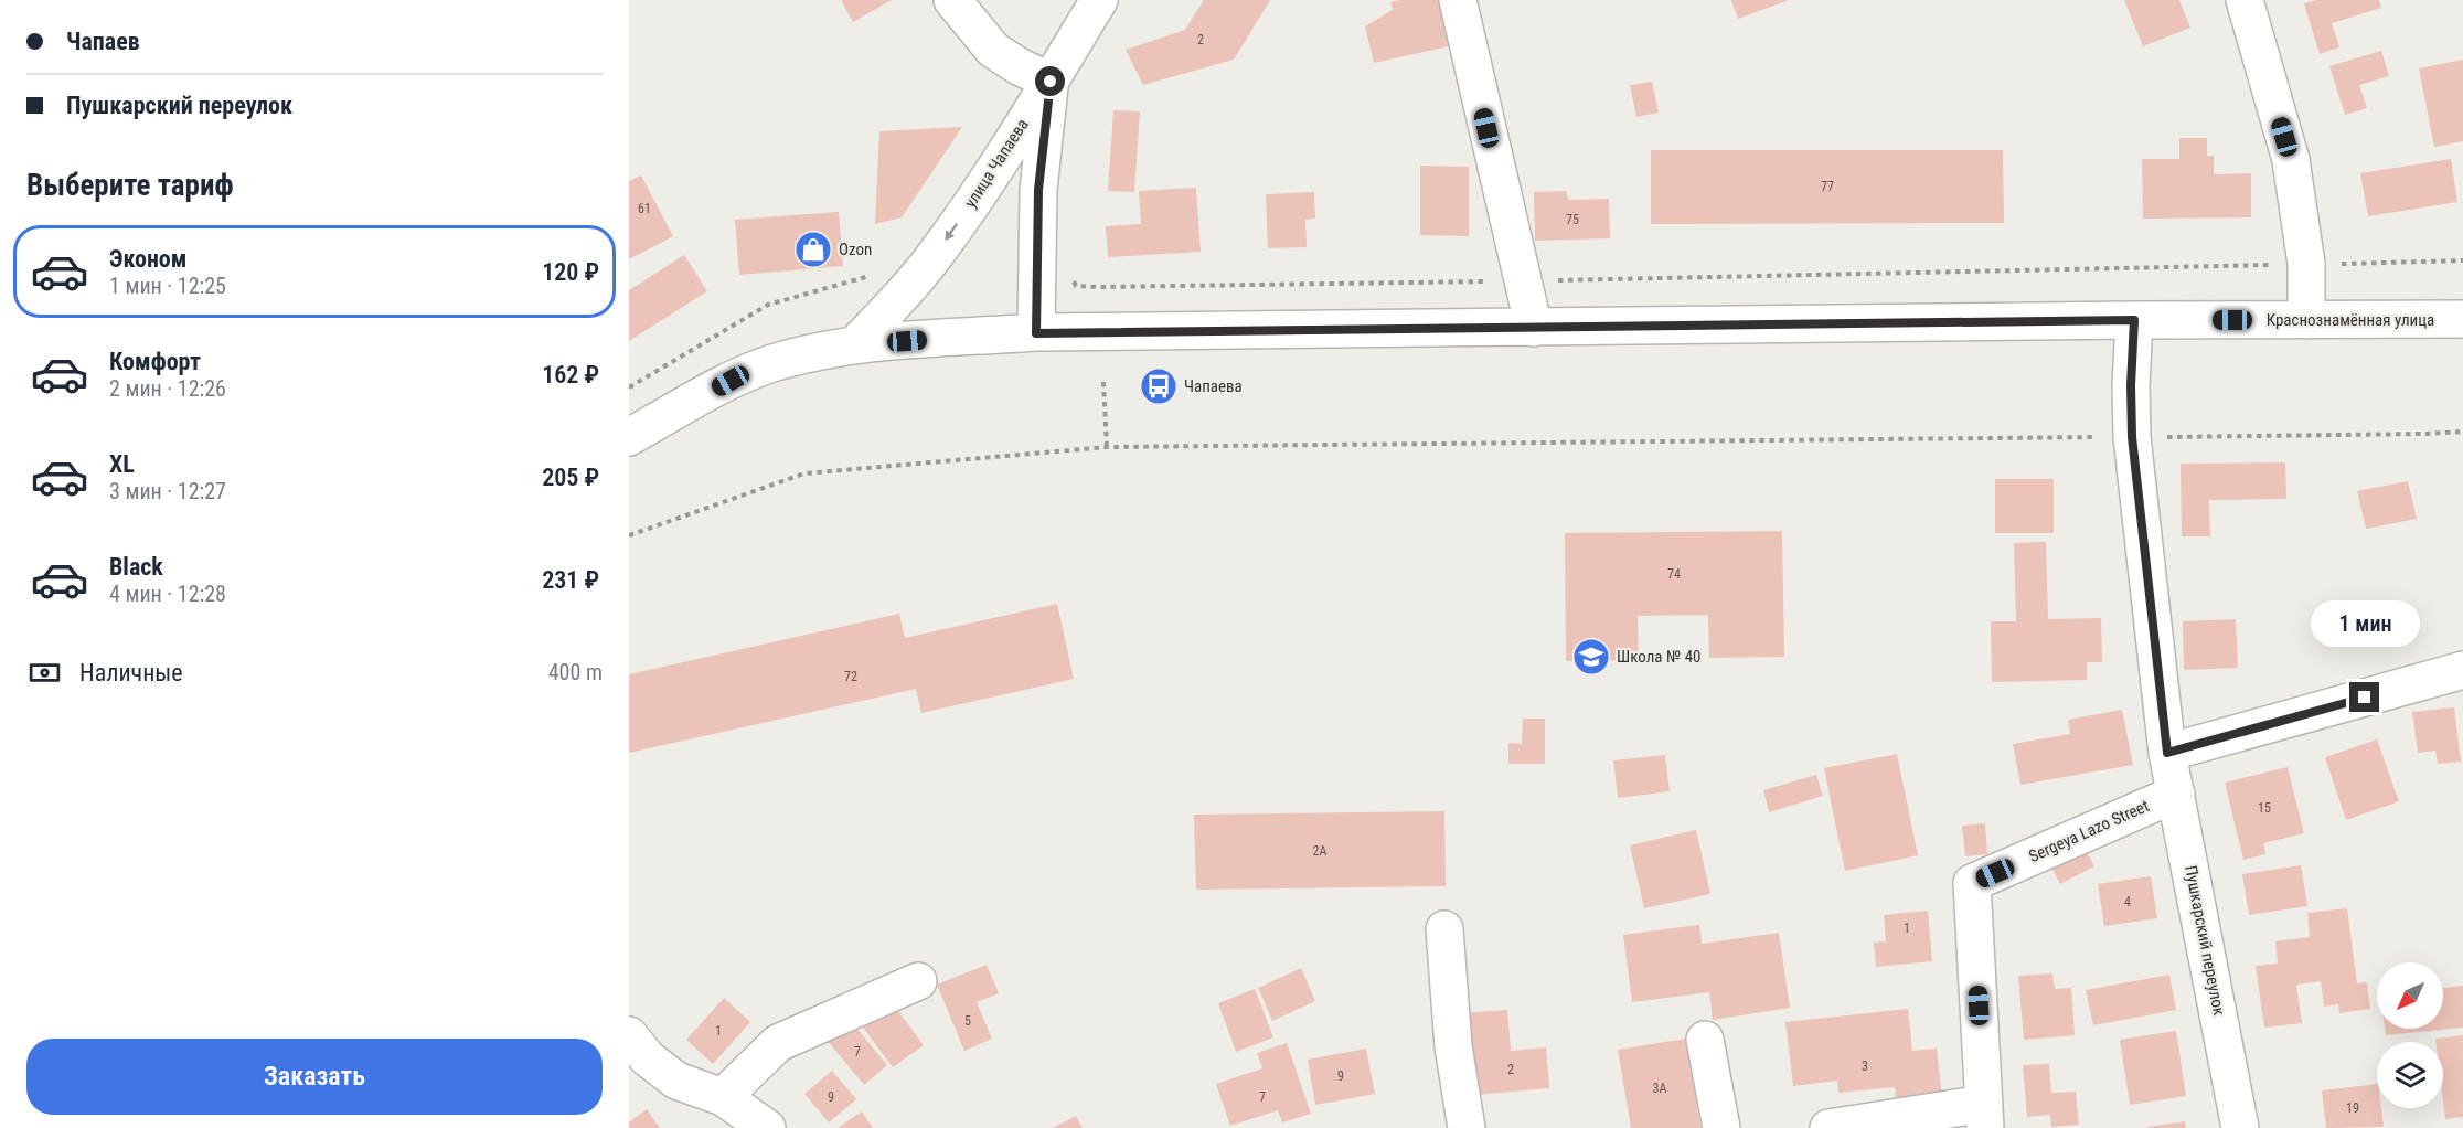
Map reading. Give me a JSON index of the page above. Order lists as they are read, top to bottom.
{
  "streets": {
    "street": [
      "улица Чапаева",
      "Краснознамённая улица",
      "Sergeya Lazo Street",
      "Пушкарский переулок"
    ]
  },
  "crossings": [
    ["улица Чапаева", "Краснознамённая улица"],
    ["Краснознамённая улица", "Пушкарский переулок"],
    ["Sergeya Lazo Street", "Пушкарский переулок"]
  ],
  "one_way": ["улица Чапаева"],
  "places": {
    "shop": ["Ozon"],
    "bus stop": ["Чапаева"],
    "school or university": ["Школа № 40"]
  },
  "house_numbers": [
    "2",
    "77",
    "61",
    "75",
    "74",
    "72",
    "15",
    "2А",
    "4",
    "1",
    "5",
    "1",
    "7",
    "3",
    "2",
    "9",
    "3А",
    "9",
    "7",
    "19"
  ],
  "north": "bottom left",
  "page": {
    "banner": ["Чапаев", "Пушкарский переулок"],
    "heading": "Выберите тариф",
    "list": [
      {
        "name": "Эконом",
        "note": "1 мин · 12:25",
        "value": "120 ₽"
      },
      {
        "name": "Комфорт",
        "note": "2 мин · 12:26",
        "value": "162 ₽"
      },
      {
        "name": "XL",
        "note": "3 мин · 12:27",
        "value": "205 ₽"
      },
      {
        "name": "Black",
        "note": "4 мин · 12:28",
        "value": "231 ₽"
      }
    ],
    "bubble": "1 мин",
    "pay": ["Наличные", "400 m"],
    "buttons": "Заказать"
  }
}
